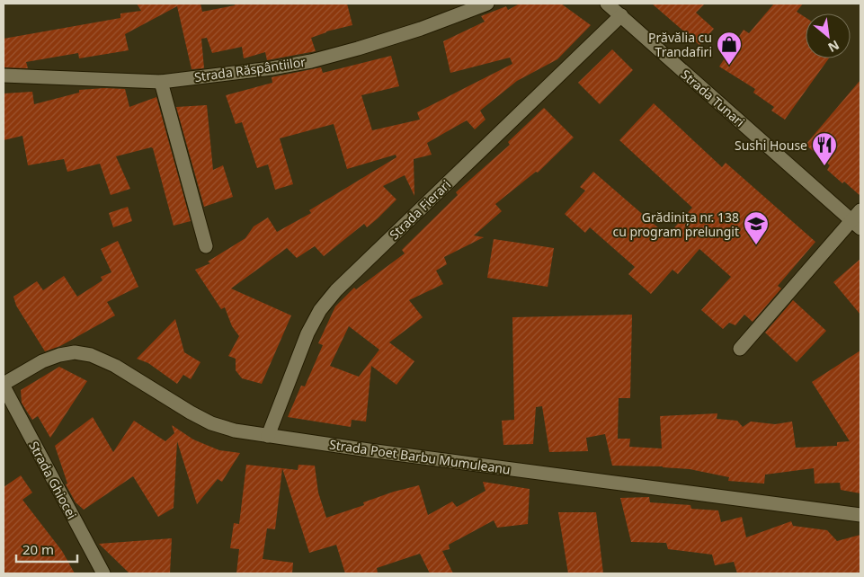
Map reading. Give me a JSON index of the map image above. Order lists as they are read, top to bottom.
{
  "streets": {
    "street": [
      "Strada Răspântiilor",
      "Strada Tunari",
      "Strada Fierari",
      "Strada Poet Barbu Mumuleanu",
      "Strada Ghiocei"
    ]
  },
  "crossings": [
    ["Strada Tunari", "Strada Fierari"],
    ["Strada Fierari", "Strada Poet Barbu Mumuleanu"],
    ["Strada Poet Barbu Mumuleanu", "Strada Ghiocei"]
  ],
  "places": {
    "shop": ["Prăvălia cu Trandafiri"],
    "restaurant": ["Sushi House"],
    "school or university": ["Grădinița nr. 138 cu program prelungit"]
  },
  "scale_bar": "20 m",
  "north": "bottom right"
}
